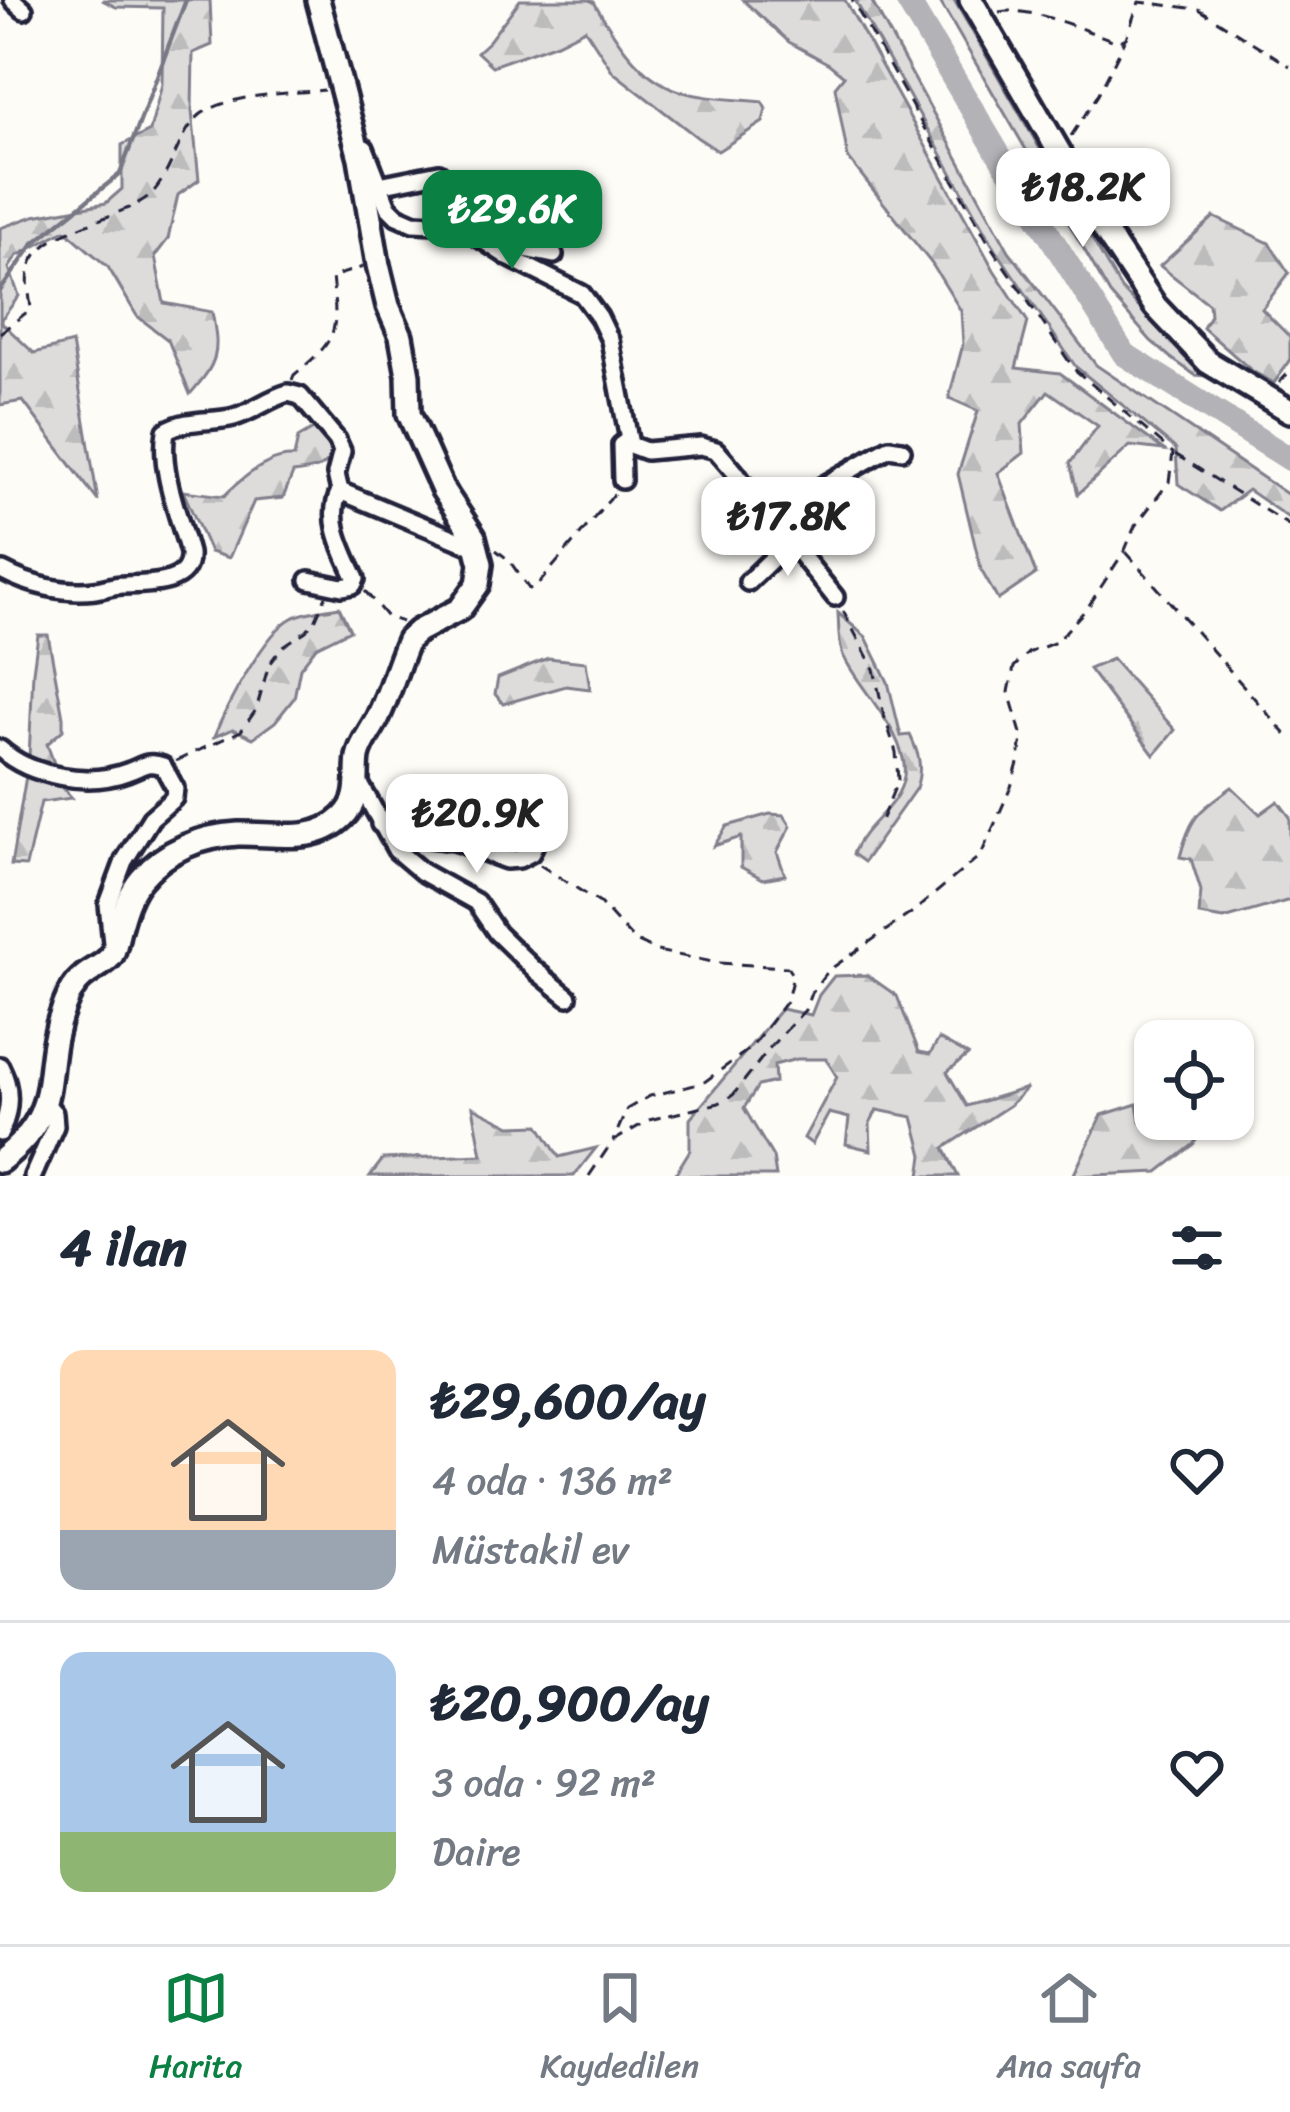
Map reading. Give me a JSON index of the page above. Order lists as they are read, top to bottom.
{
  "page": {
    "price": [
      "₺18.2K",
      "₺29.6K",
      "₺17.8K",
      "₺20.9K"
    ],
    "heading": "4 ilan",
    "list": [
      {
        "name": "₺29,600/ay",
        "note": "4 oda · 136 m² · Müstakil ev"
      },
      {
        "name": "₺20,900/ay",
        "note": "3 oda · 92 m² · Daire"
      }
    ],
    "tabs": ["Harita", "Kaydedilen", "Ana sayfa"]
  }
}
